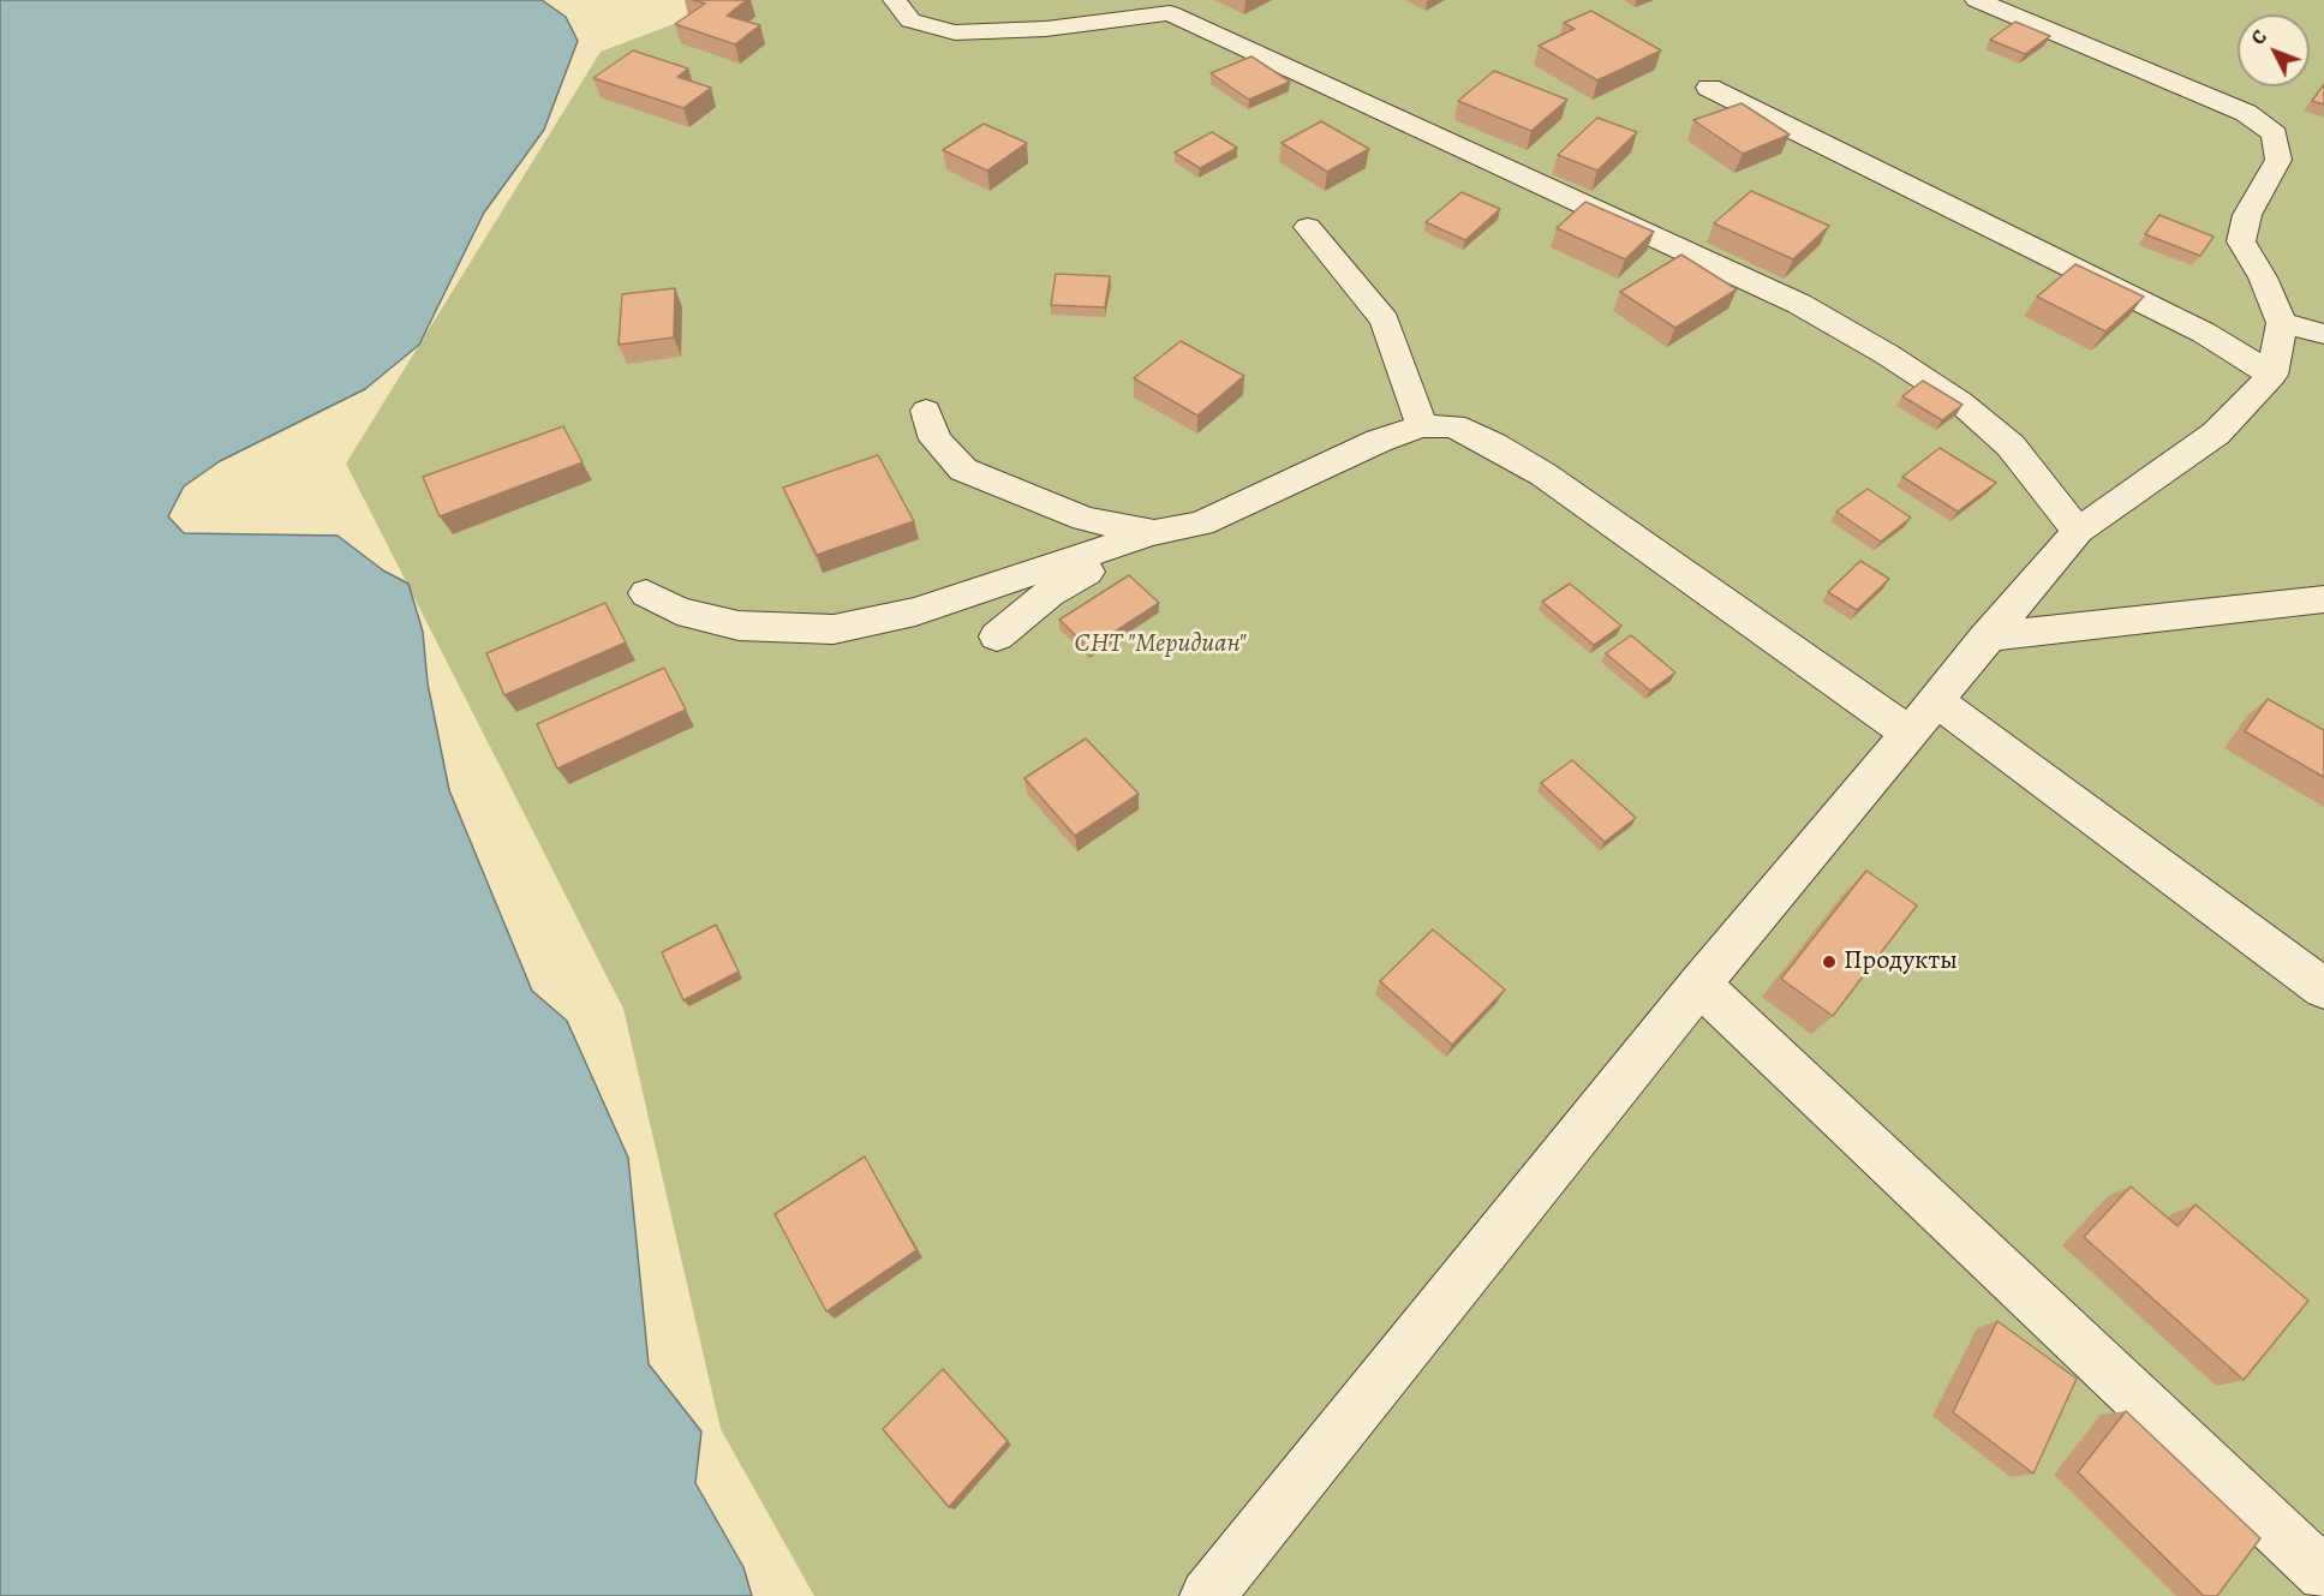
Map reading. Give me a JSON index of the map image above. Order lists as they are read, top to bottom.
{
  "parks": ["СНТ \"Меридиан\""],
  "places": ["Продукты"],
  "north": "top left"
}
